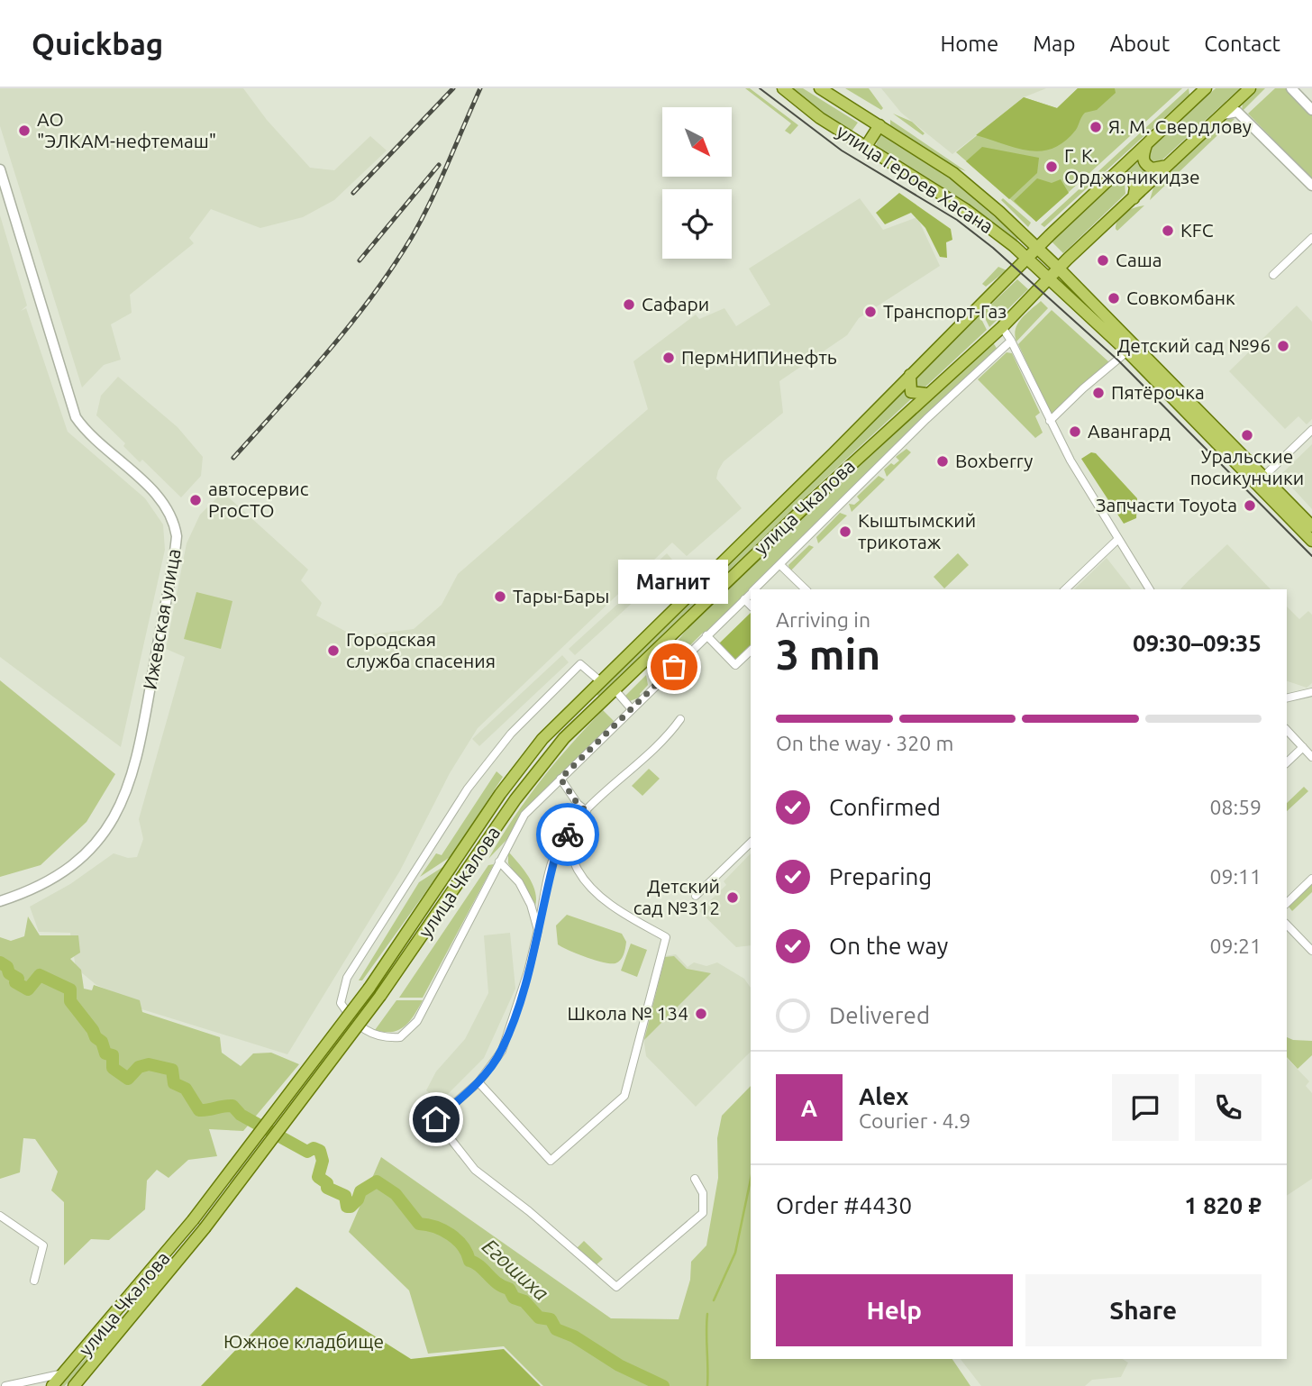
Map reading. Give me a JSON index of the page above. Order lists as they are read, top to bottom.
{
  "streets": {
    "main road": ["улица Героев Хасана", "улица Чкалова"],
    "street": ["Ижевская улица"]
  },
  "crossings": [
    ["улица Героев Хасана", "улица Чкалова"]
  ],
  "water": ["Егошиха"],
  "parks": ["Южное кладбище"],
  "places": [
    "Я. М. Свердлову",
    "АО \"ЭЛКАМ-нефтемаш\"",
    "Г. К. Орджоникидзе",
    "KFC",
    "Саша",
    "Совкомбанк",
    "Сафари",
    "Транспорт-Газ",
    "Детский сад №96",
    "ПермНИПИнефть",
    "Пятёрочка",
    "Авангард",
    "Уральские посикунчики",
    "Boxberry",
    "автосервис ProСТО",
    "Запчасти Toyota",
    "Кыштымский трикотаж",
    "Тары-Бары",
    "Городская служба спасения",
    "Магнит",
    "Детский сад №312",
    "Школа № 134"
  ],
  "north": "bottom right",
  "page": {
    "header": "Quickbag",
    "nav": [
      "Home",
      "Map",
      "About",
      "Contact"
    ],
    "bubble": "Магнит",
    "heading": ["3 min", "Arriving in", "09:30–09:35"],
    "panel": [
      "Alex",
      "Courier · 4.9",
      "Order #4430",
      "1 820 ₽"
    ],
    "bar": "On the way · 320 m",
    "list": [
      ["Confirmed", "08:59"],
      ["Preparing", "09:11"],
      ["On the way", "09:21"],
      "Delivered"
    ],
    "round": "A",
    "buttons": ["Help", "Share"]
  }
}
